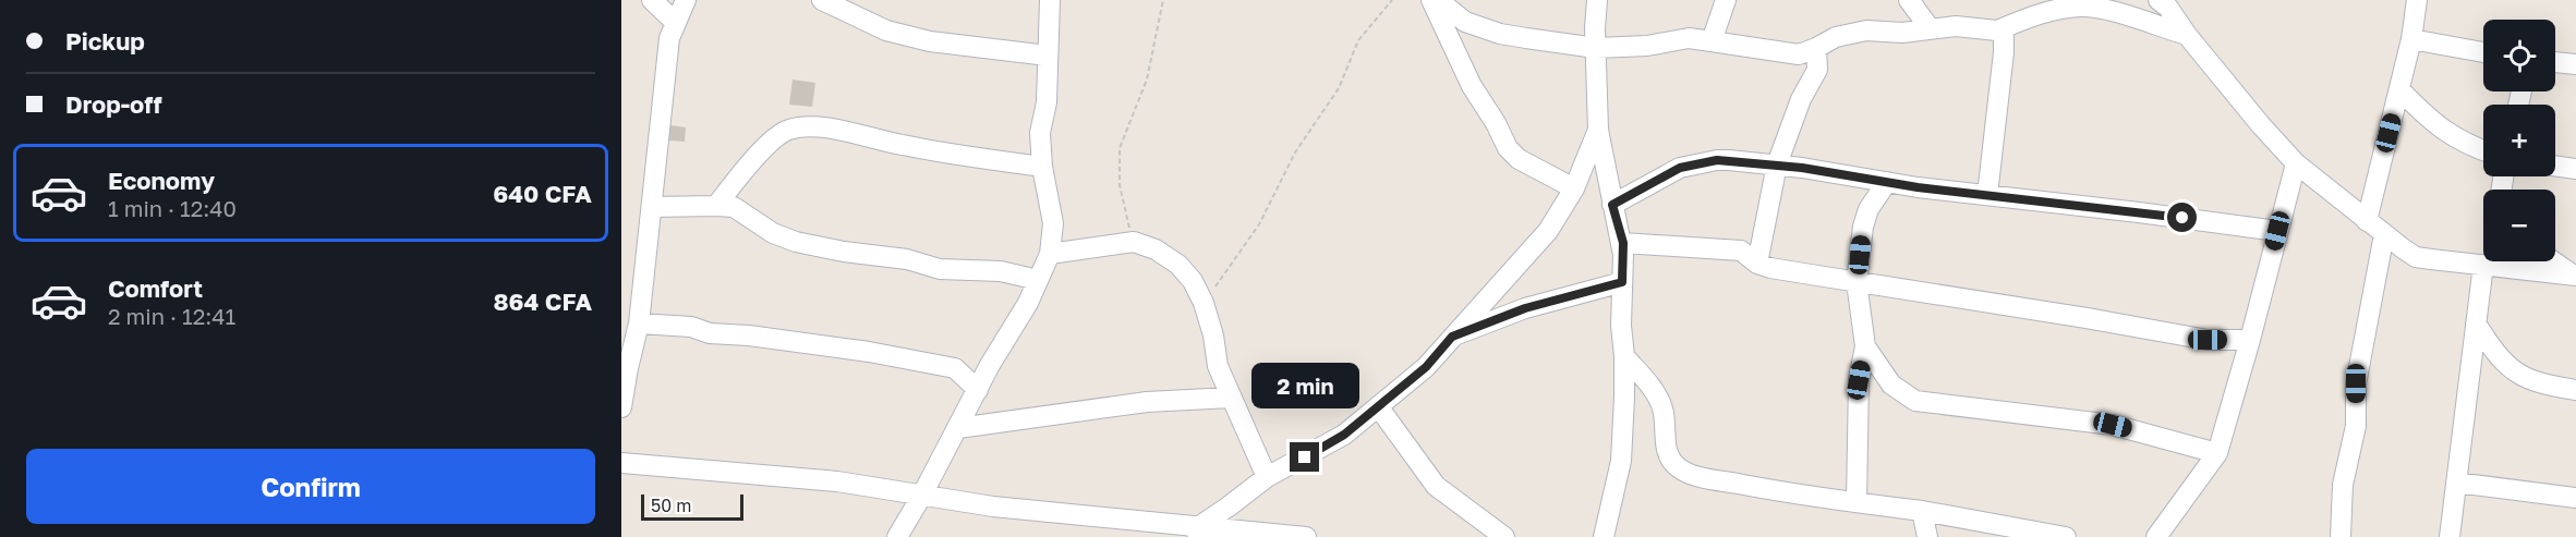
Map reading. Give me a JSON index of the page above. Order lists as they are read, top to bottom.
{
  "scale_bar": "50 m",
  "page": {
    "banner": ["Pickup", "Drop-off"],
    "map_buttons": ["+", "−"],
    "list": [
      {
        "name": "Economy",
        "note": "1 min · 12:40",
        "value": "640 CFA"
      },
      {
        "name": "Comfort",
        "note": "2 min · 12:41",
        "value": "864 CFA"
      }
    ],
    "bubble": "2 min",
    "buttons": "Confirm",
    "scale": "50 m"
  }
}
